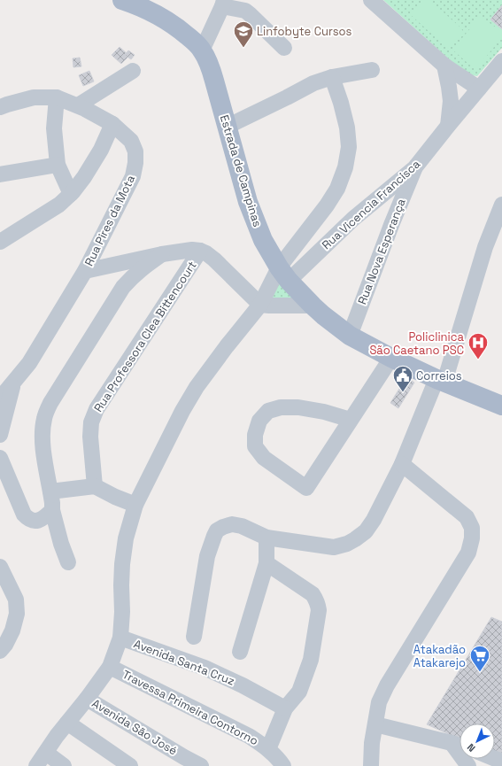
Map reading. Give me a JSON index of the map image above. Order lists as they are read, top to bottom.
{
  "streets": {
    "main road": ["Estrada de Campinas"],
    "street": [
      "Rua Vicencia Francisca",
      "Rua Pires da Mota",
      "Rua Nova Esperança",
      "Rua Professora Clea Bittencourt",
      "Avenida Santa Cruz",
      "Travessa Primeira Contorno",
      "Avenida São José"
    ]
  },
  "crossings": [
    ["Estrada de Campinas", "Rua Vicencia Francisca"],
    ["Estrada de Campinas", "Rua Nova Esperança"],
    ["Rua Vicencia Francisca", "Rua Nova Esperança"]
  ],
  "places": {
    "school or university": ["Linfobyte Cursos"],
    "hospital": ["Policlinica São Caetano PSC"],
    "public building": ["Correios"],
    "supermarket": ["Atakadão Atakarejo"]
  },
  "north": "bottom left"
}
